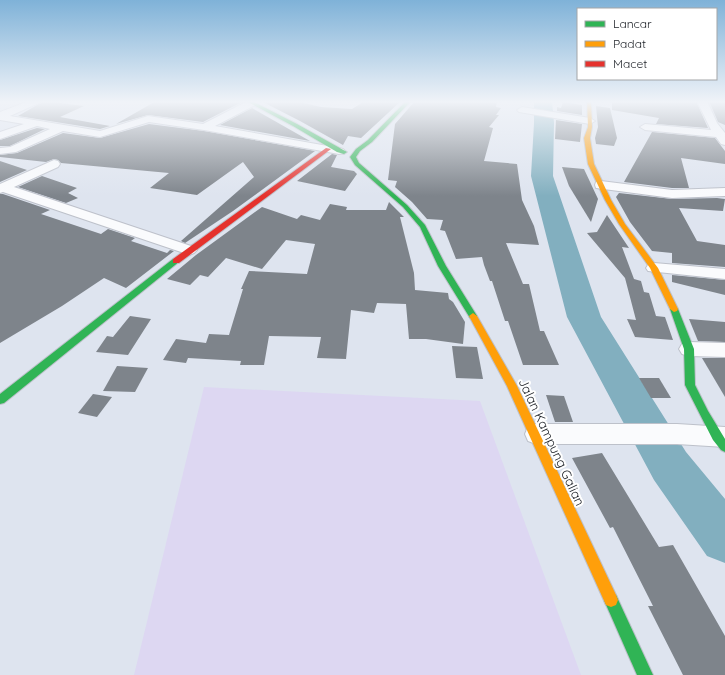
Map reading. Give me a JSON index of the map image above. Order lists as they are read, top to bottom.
{
  "streets": {
    "street": ["Jalan Kampung Galian"]
  },
  "legend": ["Lancar", "Padat", "Macet"]
}
